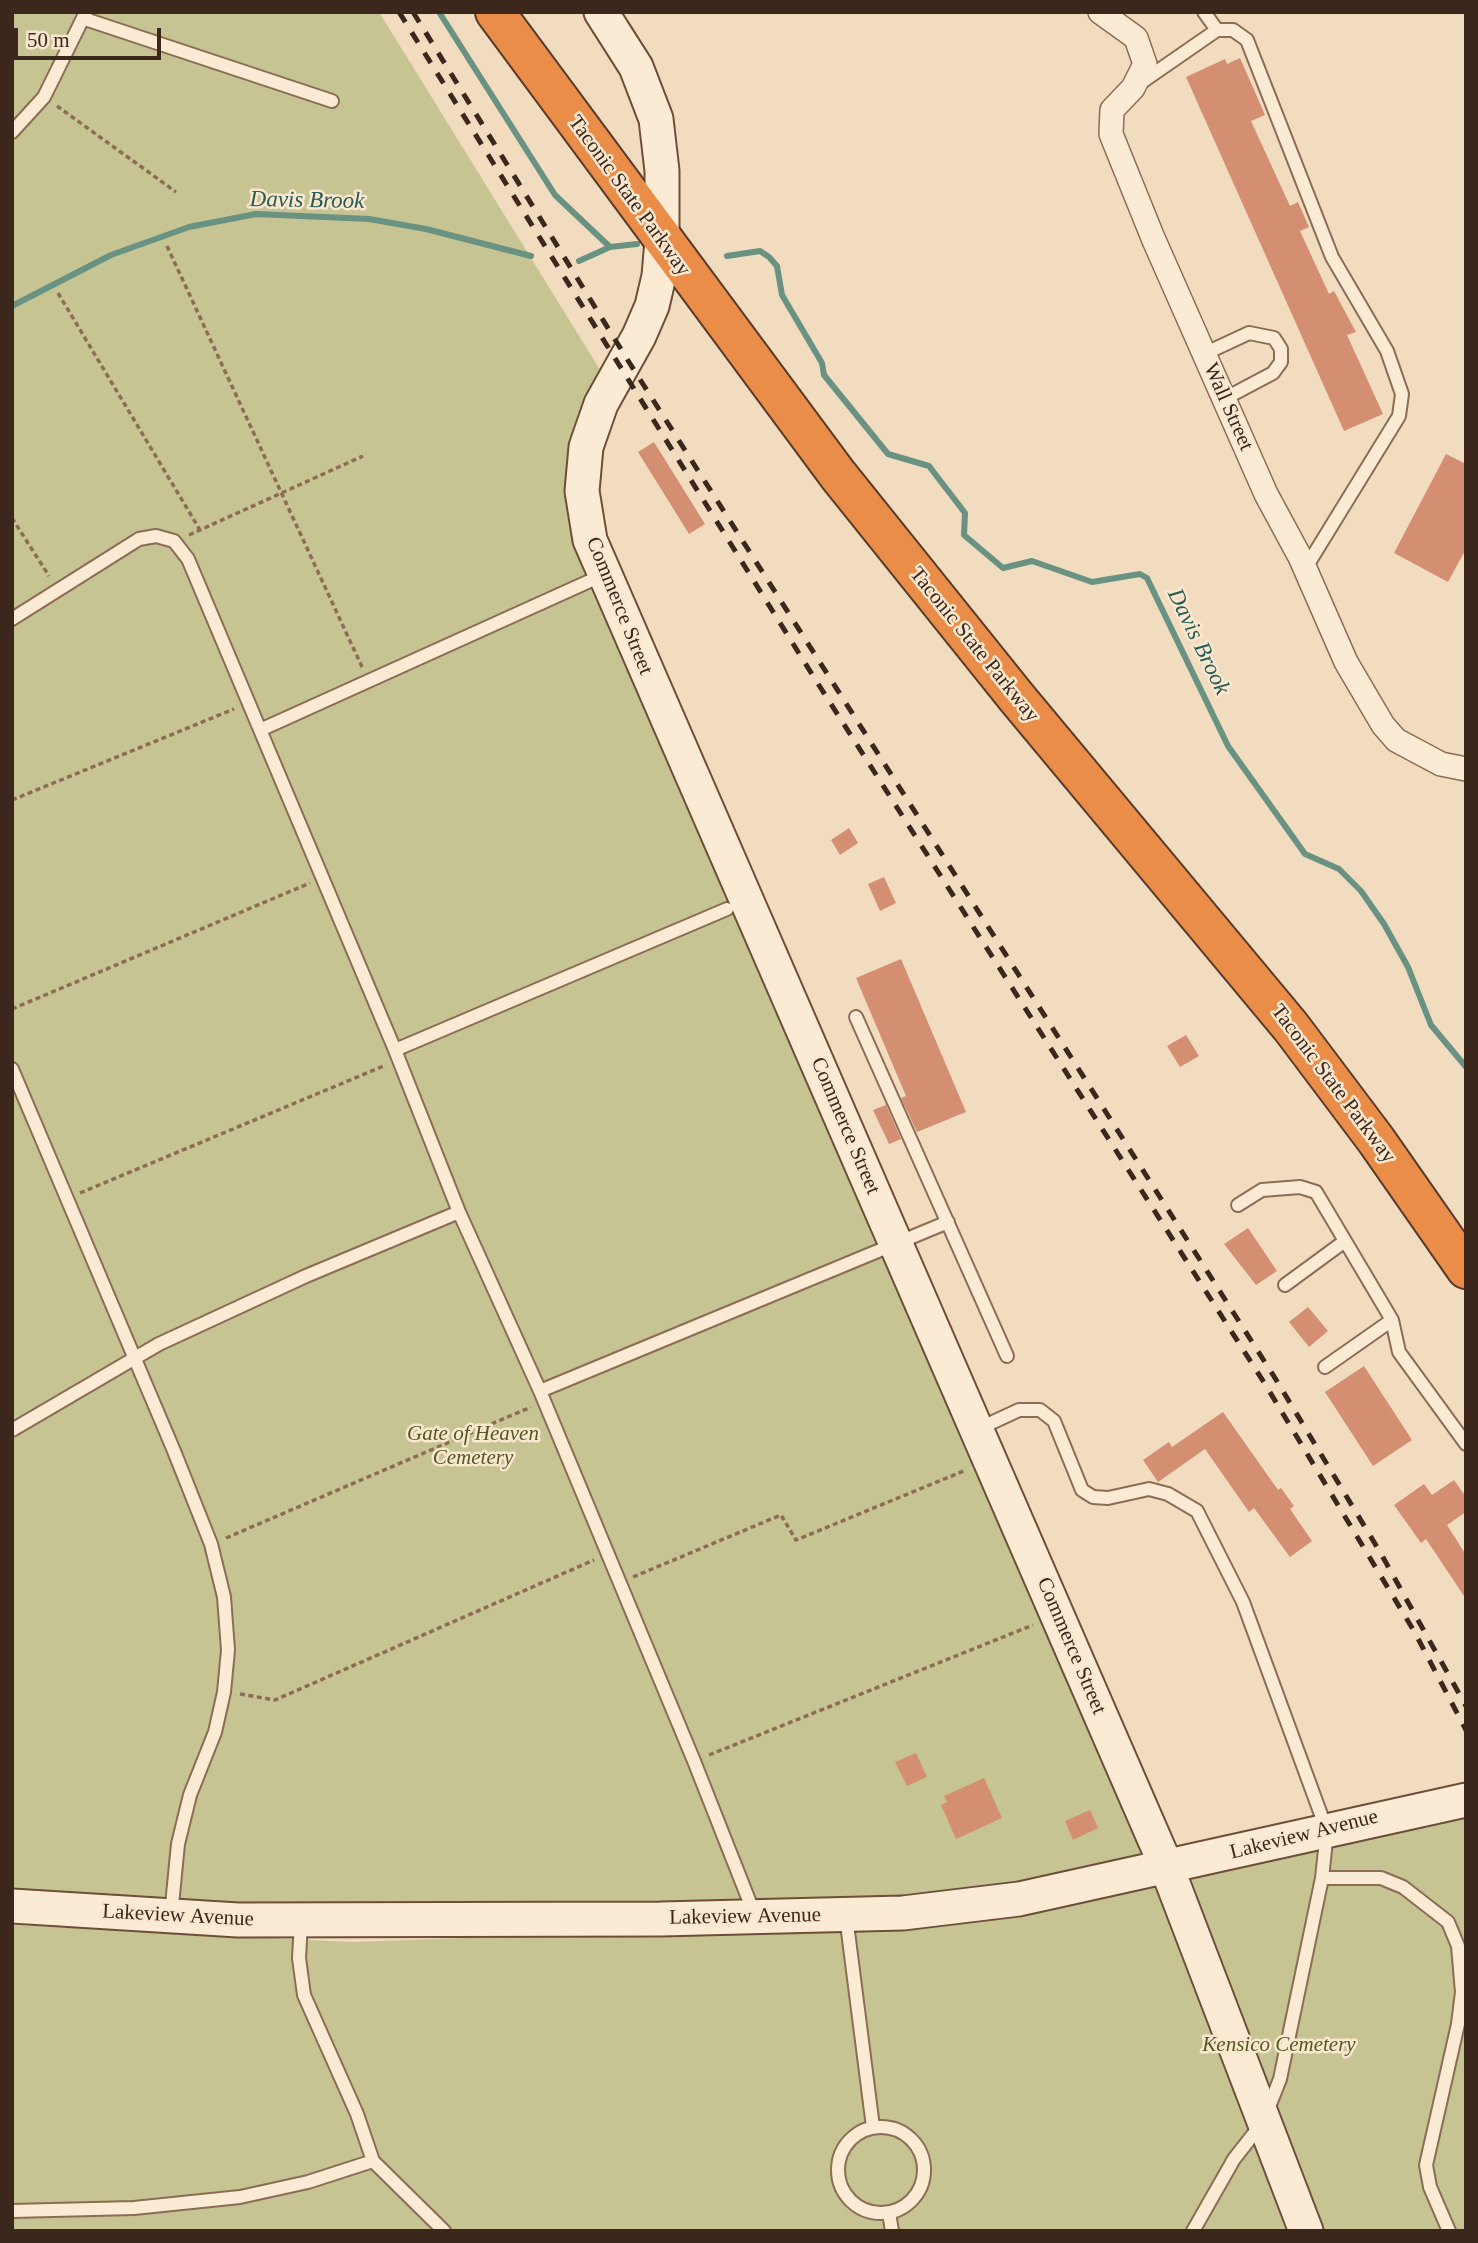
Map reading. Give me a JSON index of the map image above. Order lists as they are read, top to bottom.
{
  "streets": {
    "highway": ["Taconic State Parkway"],
    "street": ["Wall Street", "Commerce Street", "Lakeview Avenue"]
  },
  "crossings": [
    ["Taconic State Parkway", "Commerce Street"],
    ["Commerce Street", "Lakeview Avenue"]
  ],
  "water": ["Davis Brook"],
  "parks": ["Gate of Heaven Cemetery", "Kensico Cemetery"],
  "scale_bar": "50 m"
}
